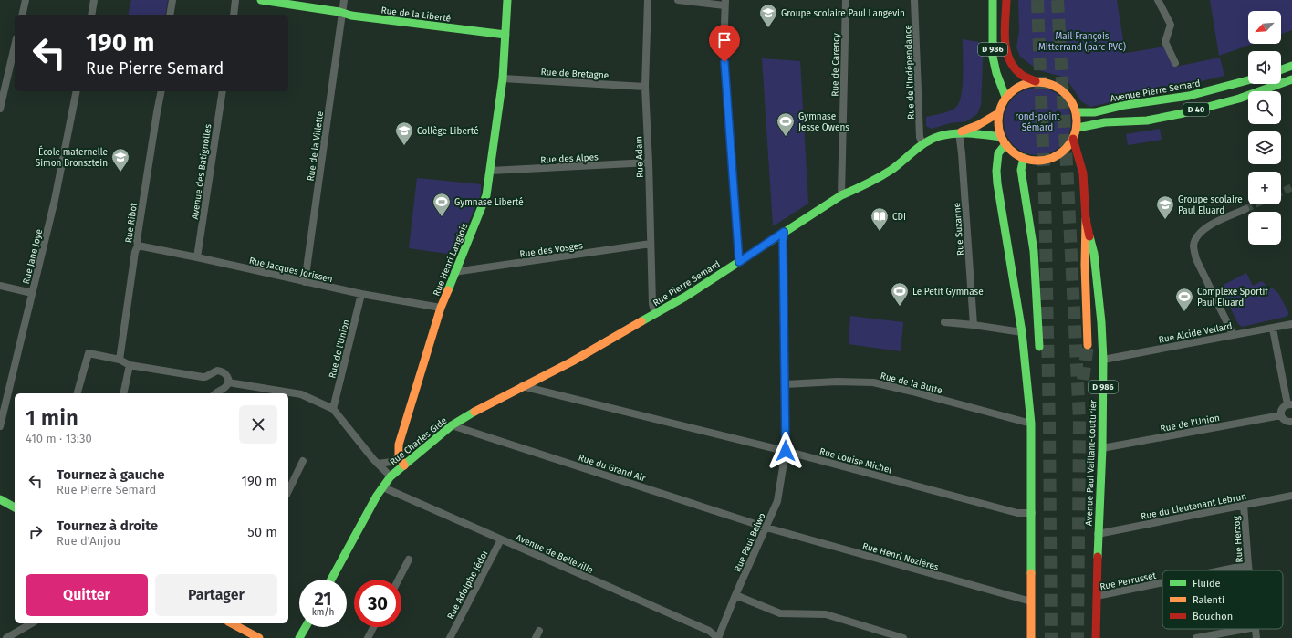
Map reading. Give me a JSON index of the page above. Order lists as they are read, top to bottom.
{
  "streets": {
    "main road": [
      "Rue de la Liberté",
      "D 986",
      "Avenue Pierre Semard",
      "D 40",
      "Rue Henri Langlois",
      "Rue Pierre Semard",
      "Rue Charles Gide",
      "Avenue Paul Vaillant-Couturier"
    ],
    "street": [
      "Rue de Carency",
      "Rue de l'Indépendance",
      "Rue de Bretagne",
      "Rue de la Villette",
      "Rue Adam",
      "Rue des Alpes",
      "Avenue des Batignolles",
      "Rue Ribot",
      "Rue Suzanne",
      "Rue des Vosges",
      "Rue Jane Joye",
      "Rue Jacques Jorissen",
      "Rue Alcide Vellard",
      "Rue de l'Union",
      "Rue de la Butte",
      "Rue Louise Michel",
      "Rue du Grand Air",
      "Rue du Lieutenant Lebrun",
      "Rue Herzog",
      "Rue Paul Belwo",
      "Avenue de Belleville",
      "Rue Henri Nozières",
      "Rue Perrusset",
      "Rue Adolphe Jédor"
    ]
  },
  "crossings": [
    ["Rue de la Liberté", "Rue de la Villette"],
    ["Rue de la Liberté", "Rue Henri Langlois"],
    ["D 986", "Avenue Pierre Semard"],
    ["D 986", "D 40"],
    ["D 986", "Rue Pierre Semard"],
    ["D 986", "Avenue Paul Vaillant-Couturier"],
    ["Rue de Carency", "Rue Pierre Semard"],
    ["Rue de l'Indépendance", "Rue Pierre Semard"],
    ["Rue de Bretagne", "Rue Adam"],
    ["Rue de Bretagne", "Rue Henri Langlois"],
    ["Avenue Pierre Semard", "D 40"],
    ["Avenue Pierre Semard", "Rue Pierre Semard"],
    ["Avenue Pierre Semard", "Avenue Paul Vaillant-Couturier"],
    ["D 40", "Rue Pierre Semard"],
    ["D 40", "Avenue Paul Vaillant-Couturier"],
    ["Rue de la Villette", "Rue Jacques Jorissen"],
    ["Rue Adam", "Rue des Alpes"],
    ["Rue Adam", "Rue des Vosges"],
    ["Rue Adam", "Rue Pierre Semard"],
    ["Rue des Alpes", "Rue Henri Langlois"],
    ["Avenue des Batignolles", "Rue Jacques Jorissen"],
    ["Rue Ribot", "Rue Jacques Jorissen"],
    ["Rue Suzanne", "Rue Pierre Semard"],
    ["Rue des Vosges", "Rue Henri Langlois"],
    ["Rue Henri Langlois", "Rue Jacques Jorissen"],
    ["Rue Jacques Jorissen", "Rue de l'Union"],
    ["Rue Pierre Semard", "Rue Charles Gide"],
    ["Rue Pierre Semard", "Avenue Paul Vaillant-Couturier"],
    ["Rue Pierre Semard", "Rue Paul Belwo"],
    ["Rue Alcide Vellard", "Avenue Paul Vaillant-Couturier"],
    ["Rue de l'Union", "Avenue Paul Vaillant-Couturier"],
    ["Rue de la Butte", "Rue Paul Belwo"],
    ["Rue Charles Gide", "Rue Louise Michel"],
    ["Rue Charles Gide", "Rue du Grand Air"],
    ["Rue Charles Gide", "Avenue de Belleville"],
    ["Rue Louise Michel", "Rue Paul Belwo"],
    ["Avenue Paul Vaillant-Couturier", "Rue du Lieutenant Lebrun"],
    ["Avenue Paul Vaillant-Couturier", "Rue Perrusset"],
    ["Rue du Grand Air", "Rue Paul Belwo"],
    ["Rue du Grand Air", "Rue Henri Nozières"],
    ["Rue du Lieutenant Lebrun", "Rue Herzog"],
    ["Rue Herzog", "Rue Perrusset"],
    ["Rue Paul Belwo", "Avenue de Belleville"],
    ["Rue Paul Belwo", "Rue Henri Nozières"],
    ["Avenue de Belleville", "Rue Adolphe Jédor"]
  ],
  "parks": ["Mail François Mitterrand (parc PVC)", "rond-point Sémard"],
  "places": {
    "school or university": [
      "Groupe scolaire Paul Langevin",
      "Collège Liberté",
      "École maternelle Simon Bronsztein",
      "Groupe scolaire Paul Eluard"
    ],
    "sports": [
      "Gymnase Jesse Owens",
      "Gymnase Liberté",
      "Le Petit Gymnase",
      "Complexe Sportif Paul Eluard"
    ],
    "library": ["CDI"]
  },
  "legend": ["Fluide", "Ralenti", "Bouchon"],
  "north": "bottom left",
  "page": {
    "map_buttons": ["+", "−"],
    "turn": ["190 m", "Rue Pierre Semard"],
    "heading": ["1 min", "410 m · 13:30"],
    "list": [
      {
        "name": "Tournez à gauche",
        "note": "Rue Pierre Semard",
        "value": "190 m"
      },
      {
        "name": "Tournez à droite",
        "note": "Rue d'Anjou",
        "value": "50 m"
      }
    ],
    "buttons": ["Quitter", "Partager"],
    "speed": "21 km/h",
    "limit": "30"
  }
}
